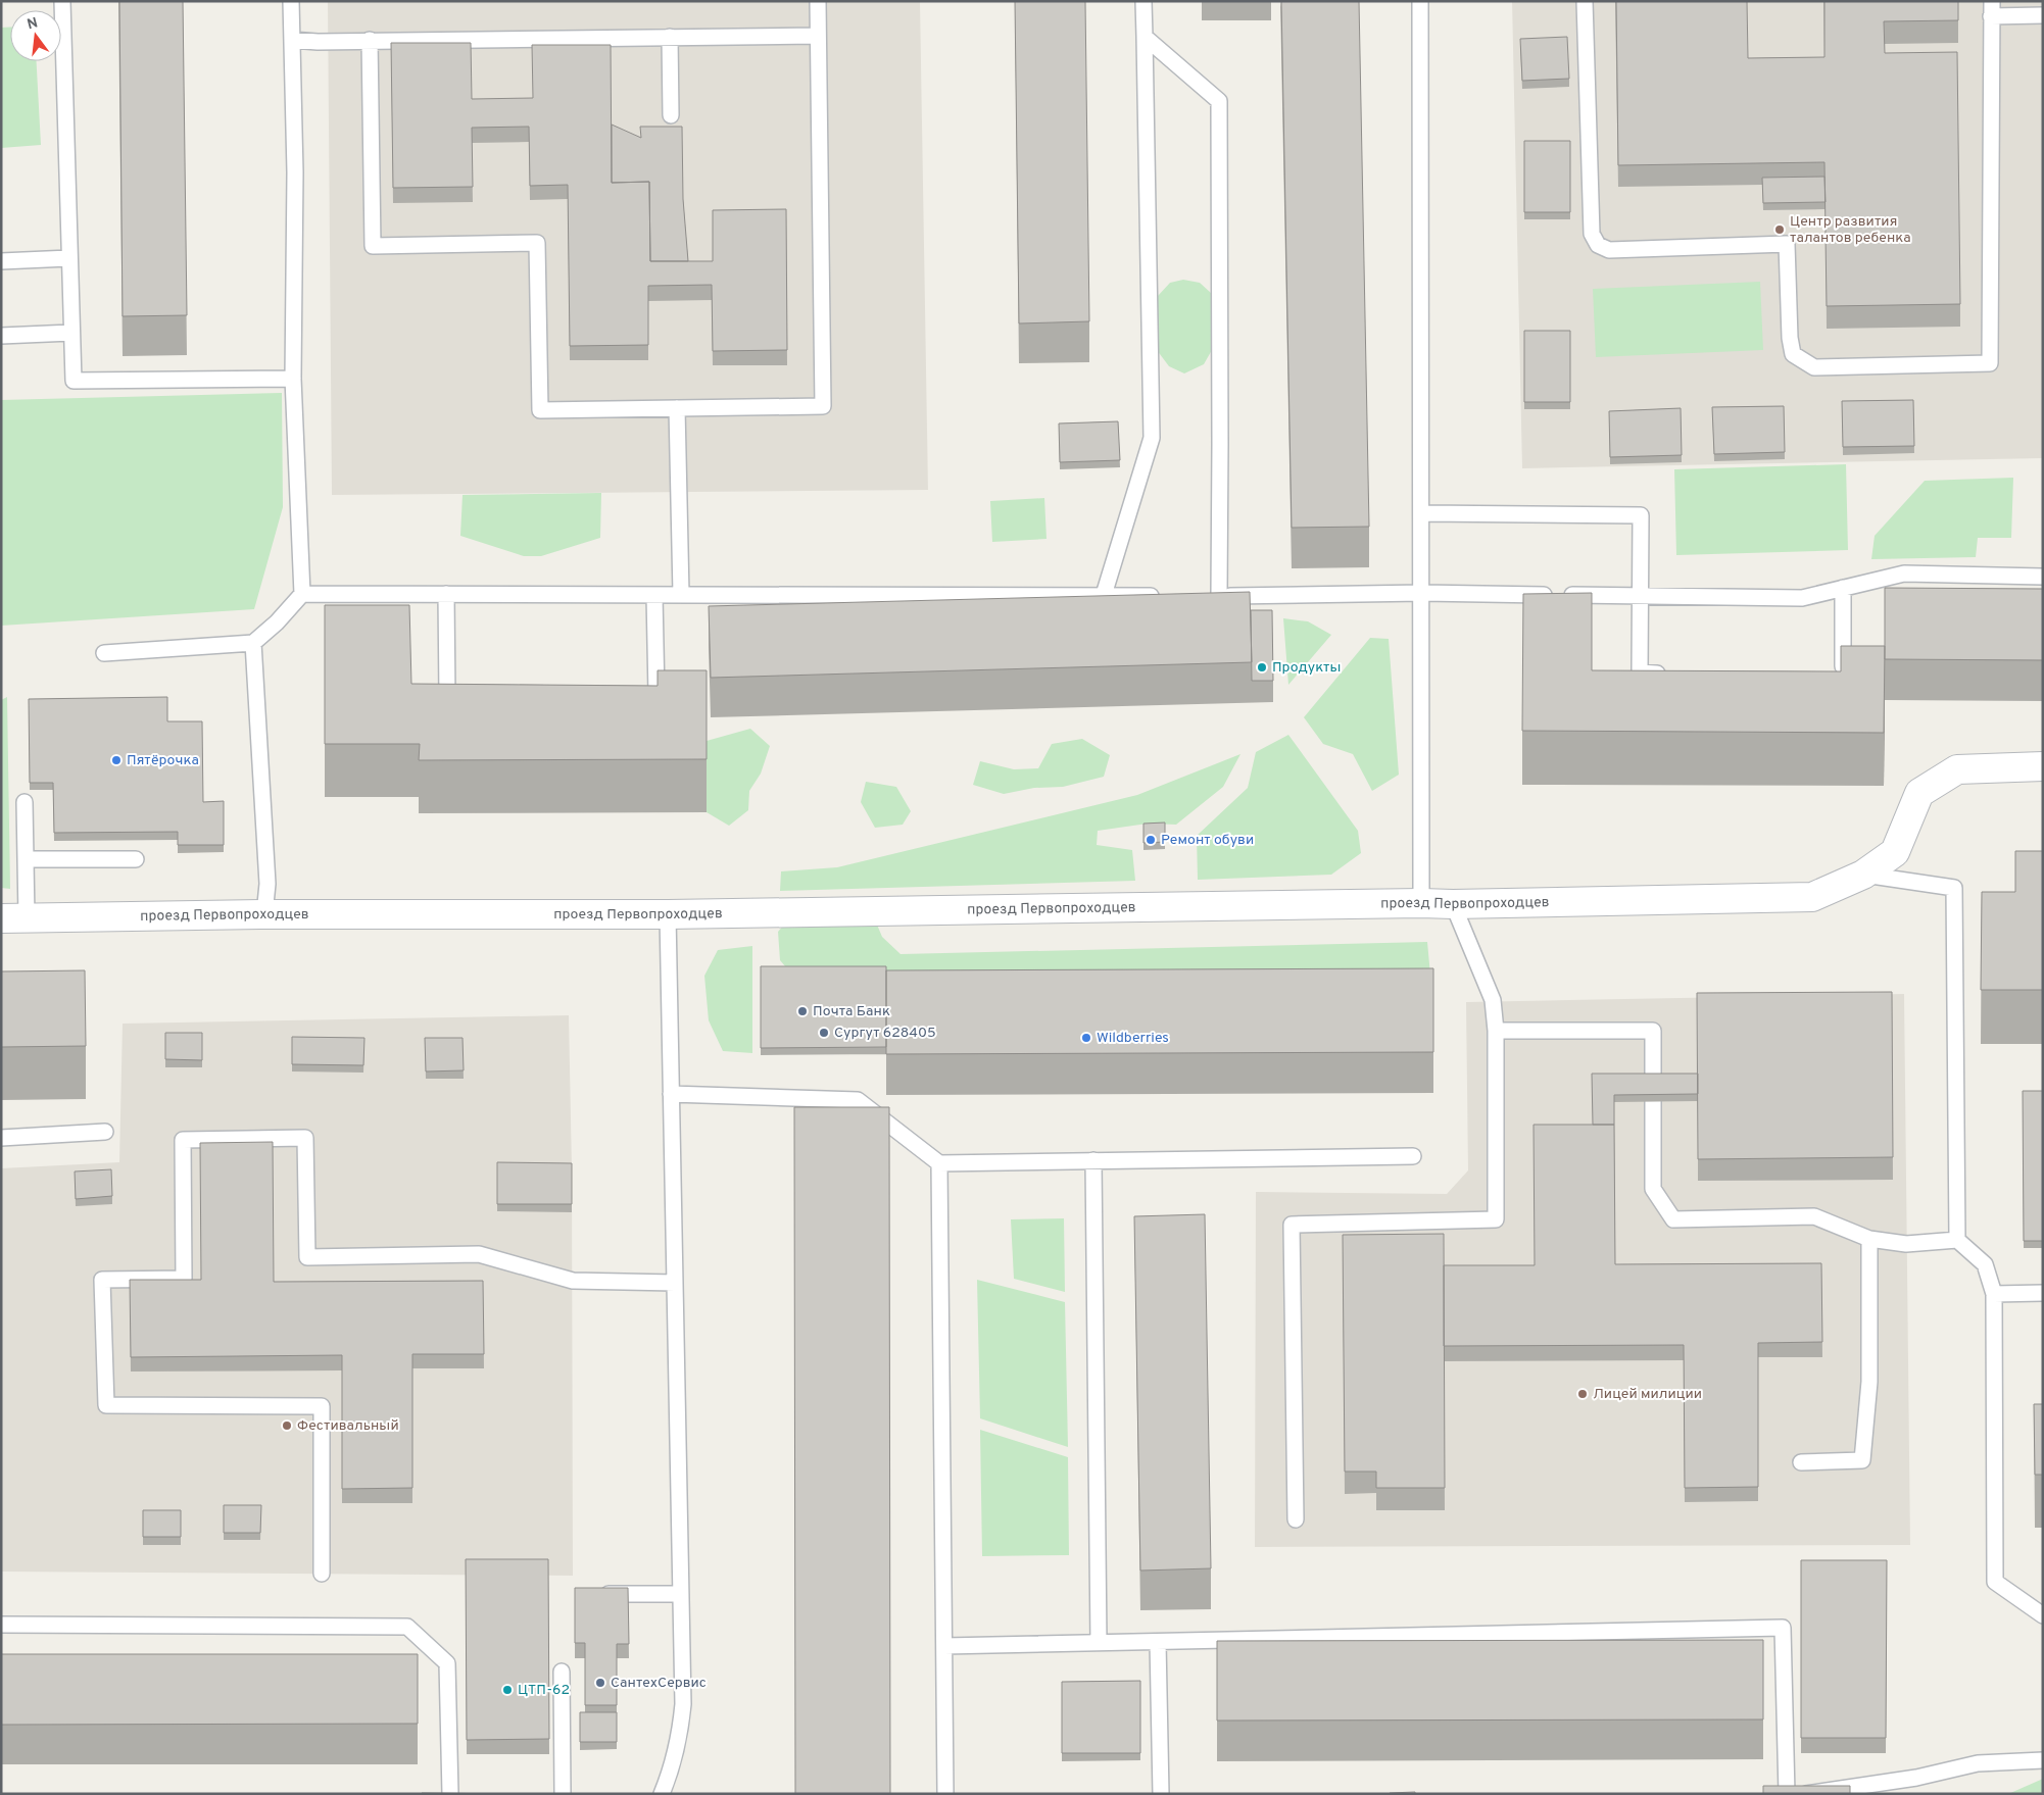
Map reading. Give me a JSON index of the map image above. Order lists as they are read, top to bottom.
{
  "streets": {
    "street": ["проезд Первопроходцев"]
  },
  "places": [
    "Центр развития талантов ребенка",
    "Продукты",
    "Пятёрочка",
    "Ремонт обуви",
    "Почта Банк",
    "Сургут 628405",
    "Wildberries",
    "Лицей милиции",
    "Фестивальный",
    "СантехСервис",
    "ЦТП-62"
  ],
  "north": "top"
}
